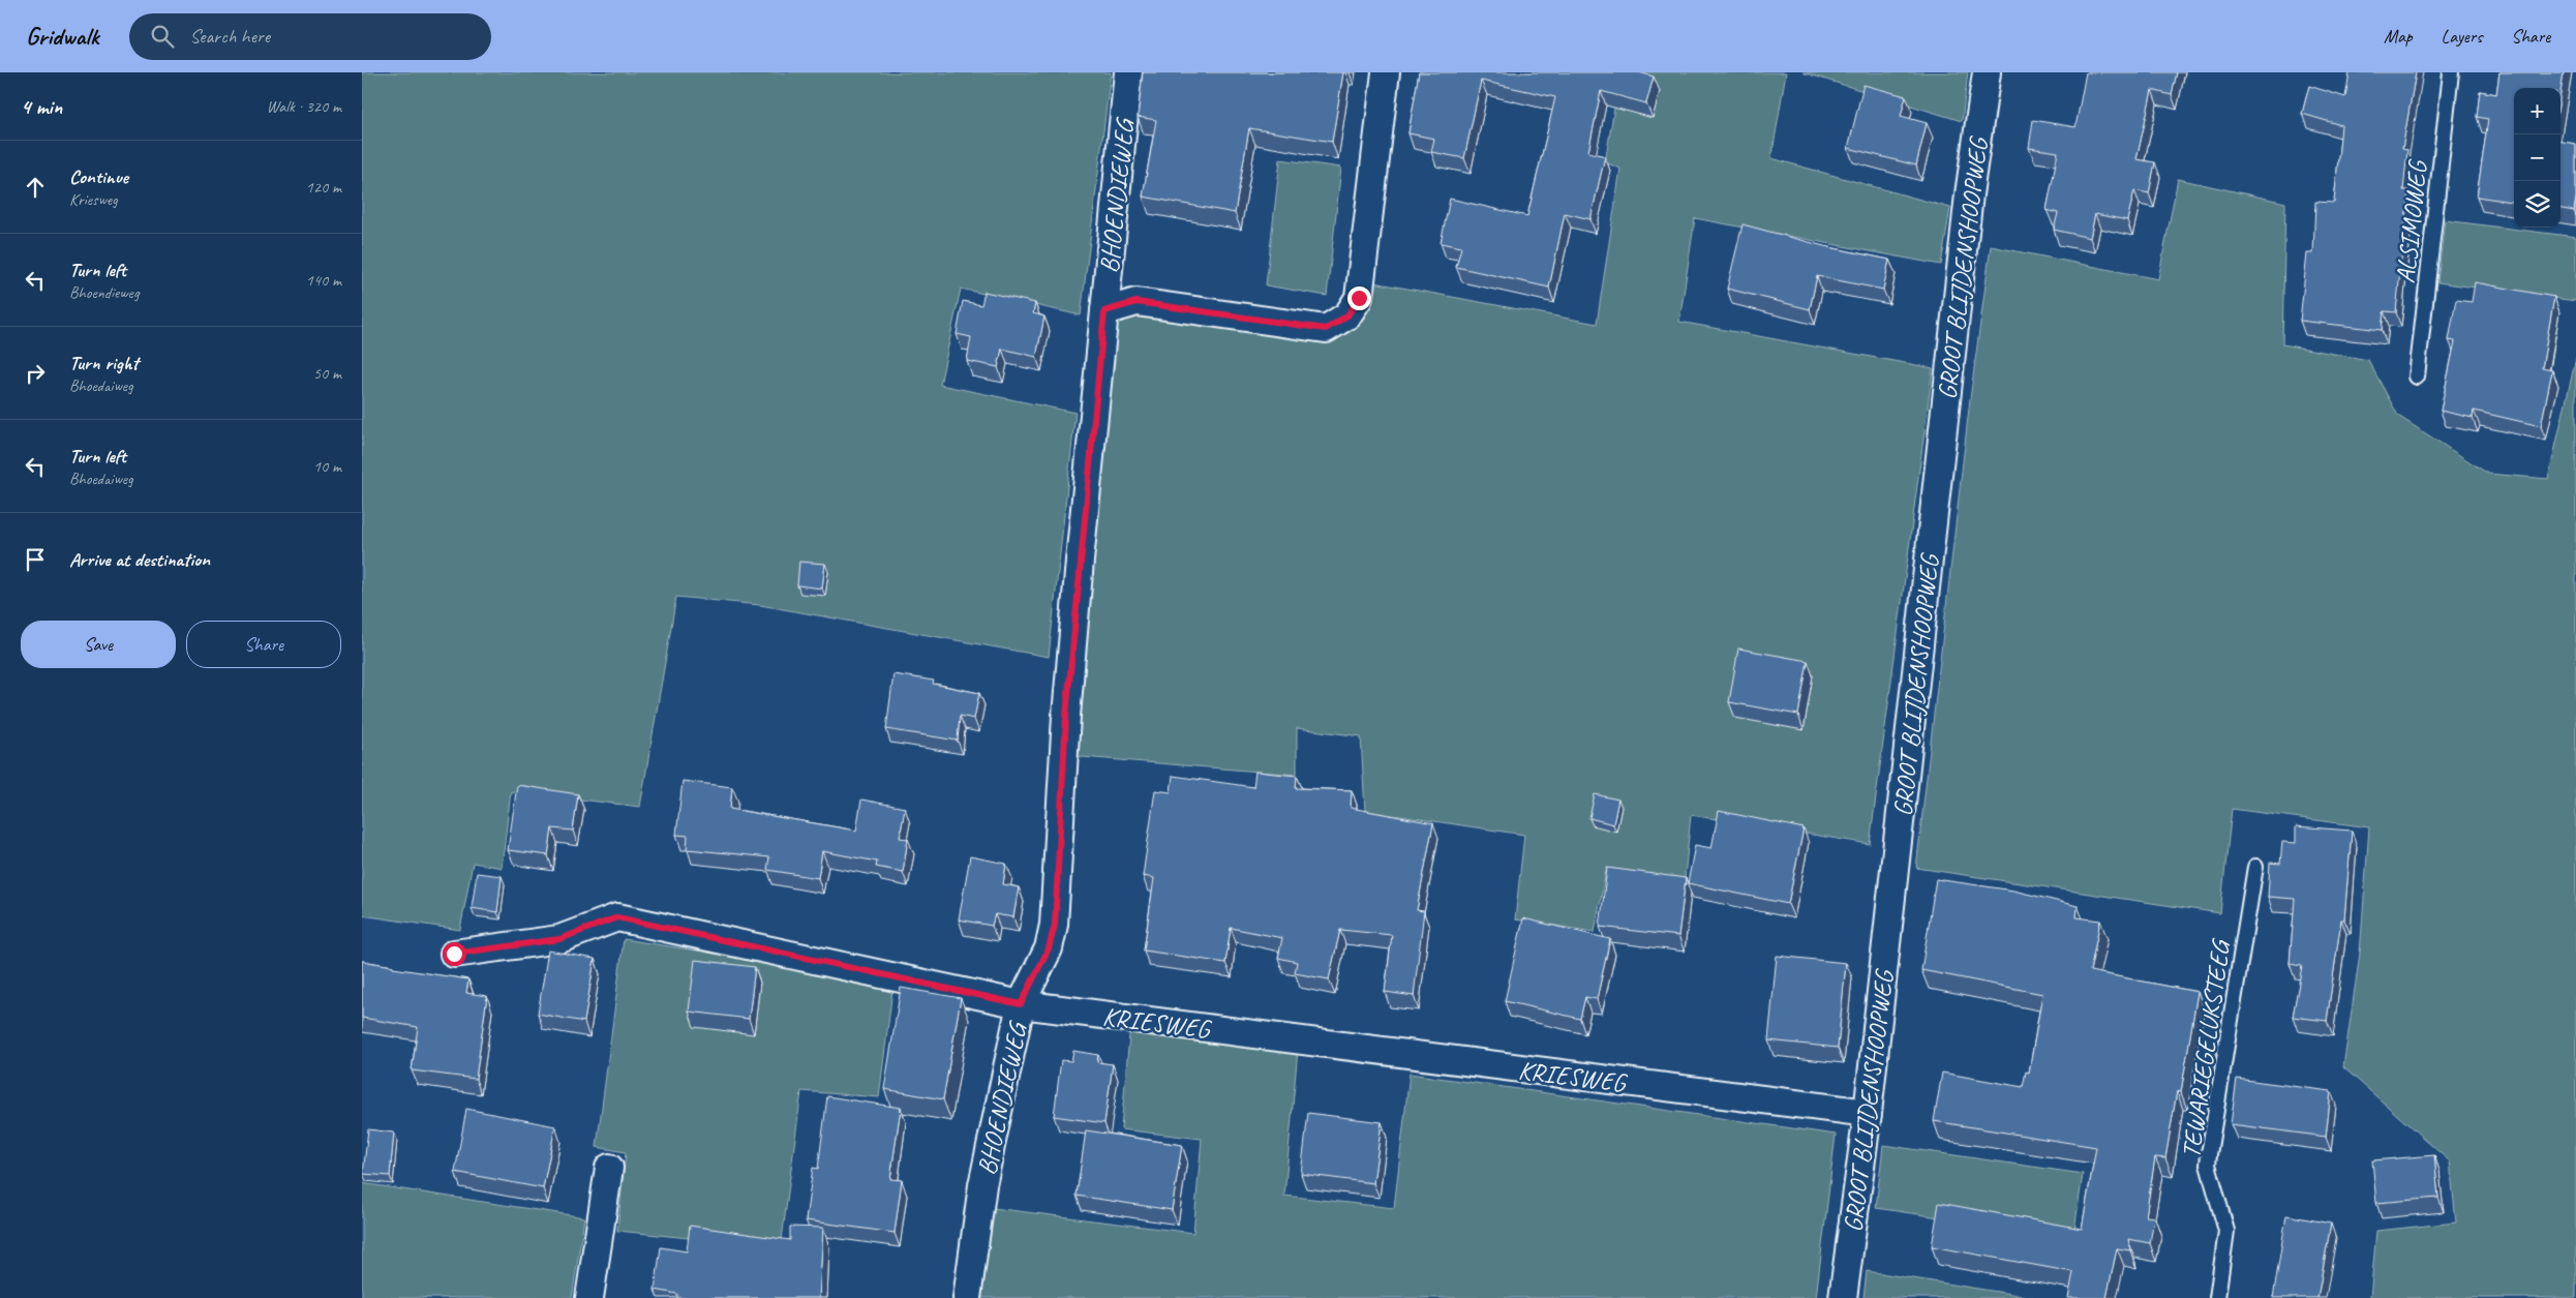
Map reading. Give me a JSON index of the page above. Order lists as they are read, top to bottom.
{
  "streets": {
    "street": ["BHOENDIEWEG", "GROOT BLIJDENSHOOPWEG", "KRIESWEG"],
    "lane": ["ALSIMOWEG", "TEWARIEGELUKSTEEG"]
  },
  "crossings": [
    ["BHOENDIEWEG", "KRIESWEG"],
    ["GROOT BLIJDENSHOOPWEG", "KRIESWEG"]
  ],
  "page": {
    "header": "Gridwalk",
    "search": "Search here",
    "nav": ["Map", "Layers", "Share"],
    "heading": ["4 min", "Walk · 320 m"],
    "map_buttons": ["+", "−"],
    "list": [
      ["Continue", "Kriesweg", "120 m"],
      ["Turn left", "Bhoendieweg", "140 m"],
      ["Turn right", "Bhoedaiweg", "50 m"],
      ["Turn left", "Bhoedaiweg", "10 m"],
      "Arrive at destination"
    ],
    "buttons": ["Save", "Share"]
  }
}
